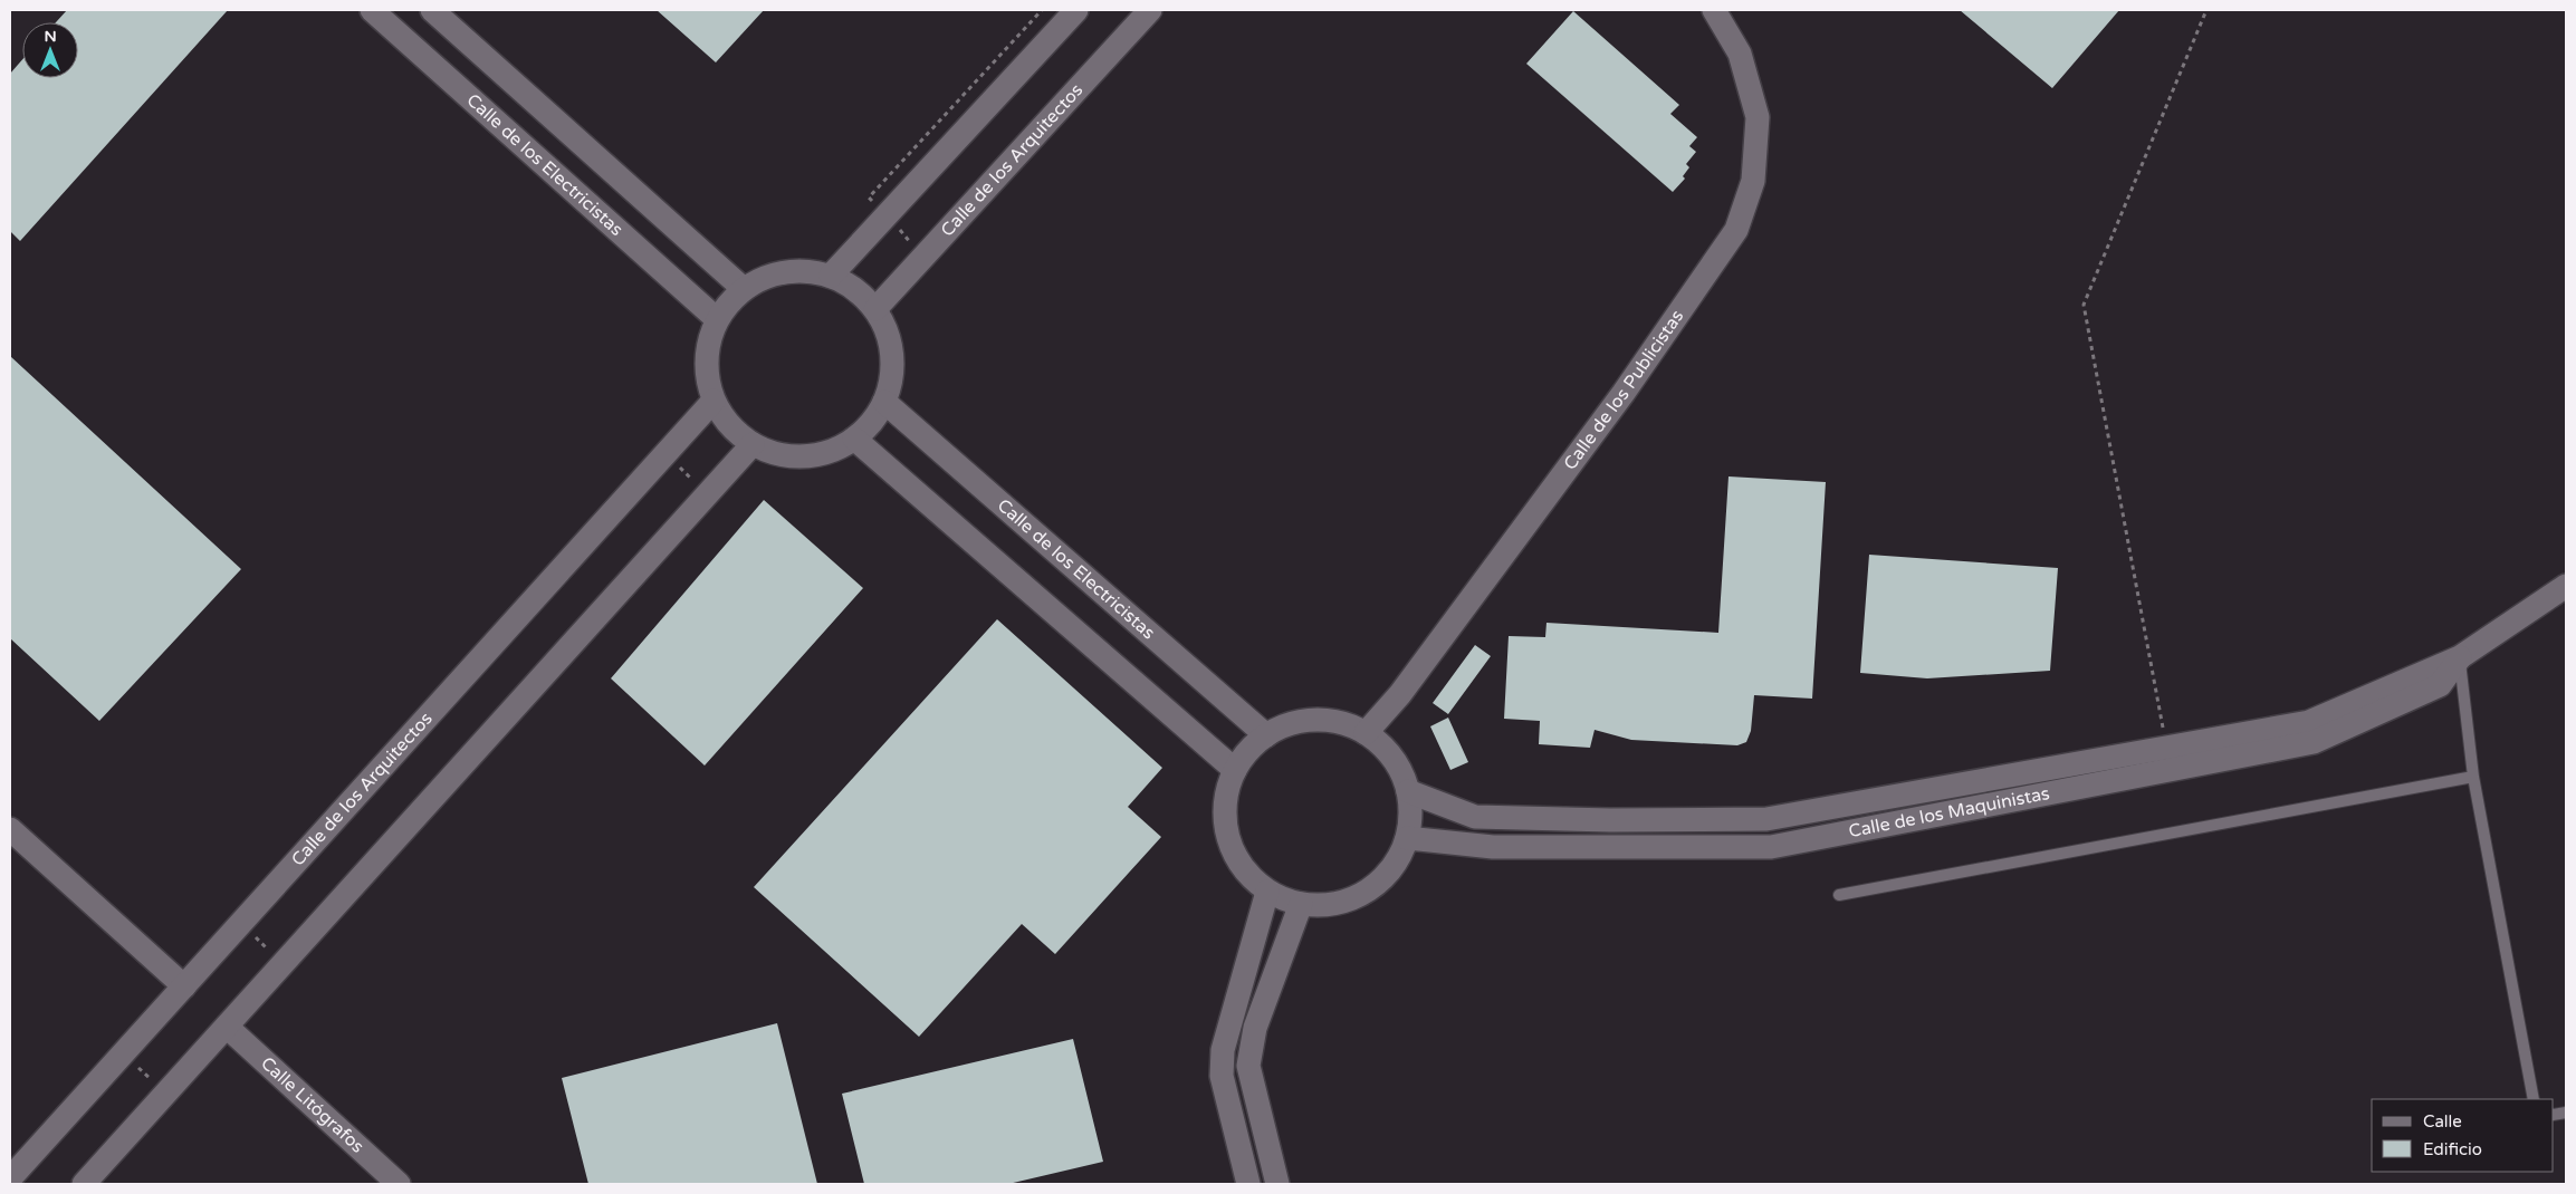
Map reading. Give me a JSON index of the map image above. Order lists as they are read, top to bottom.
{
  "streets": {
    "street": [
      "Calle de los Arquitectos",
      "Calle de los Electricistas",
      "Calle de los Publicistas",
      "Calle de los Maquinistas",
      "Calle Litógrafos"
    ]
  },
  "crossings": [
    ["Calle de los Arquitectos", "Calle de los Electricistas"],
    ["Calle de los Electricistas", "Calle de los Publicistas"],
    ["Calle de los Electricistas", "Calle de los Maquinistas"],
    ["Calle de los Publicistas", "Calle de los Maquinistas"]
  ],
  "legend": ["Calle", "Edificio"],
  "north": "top"
}
